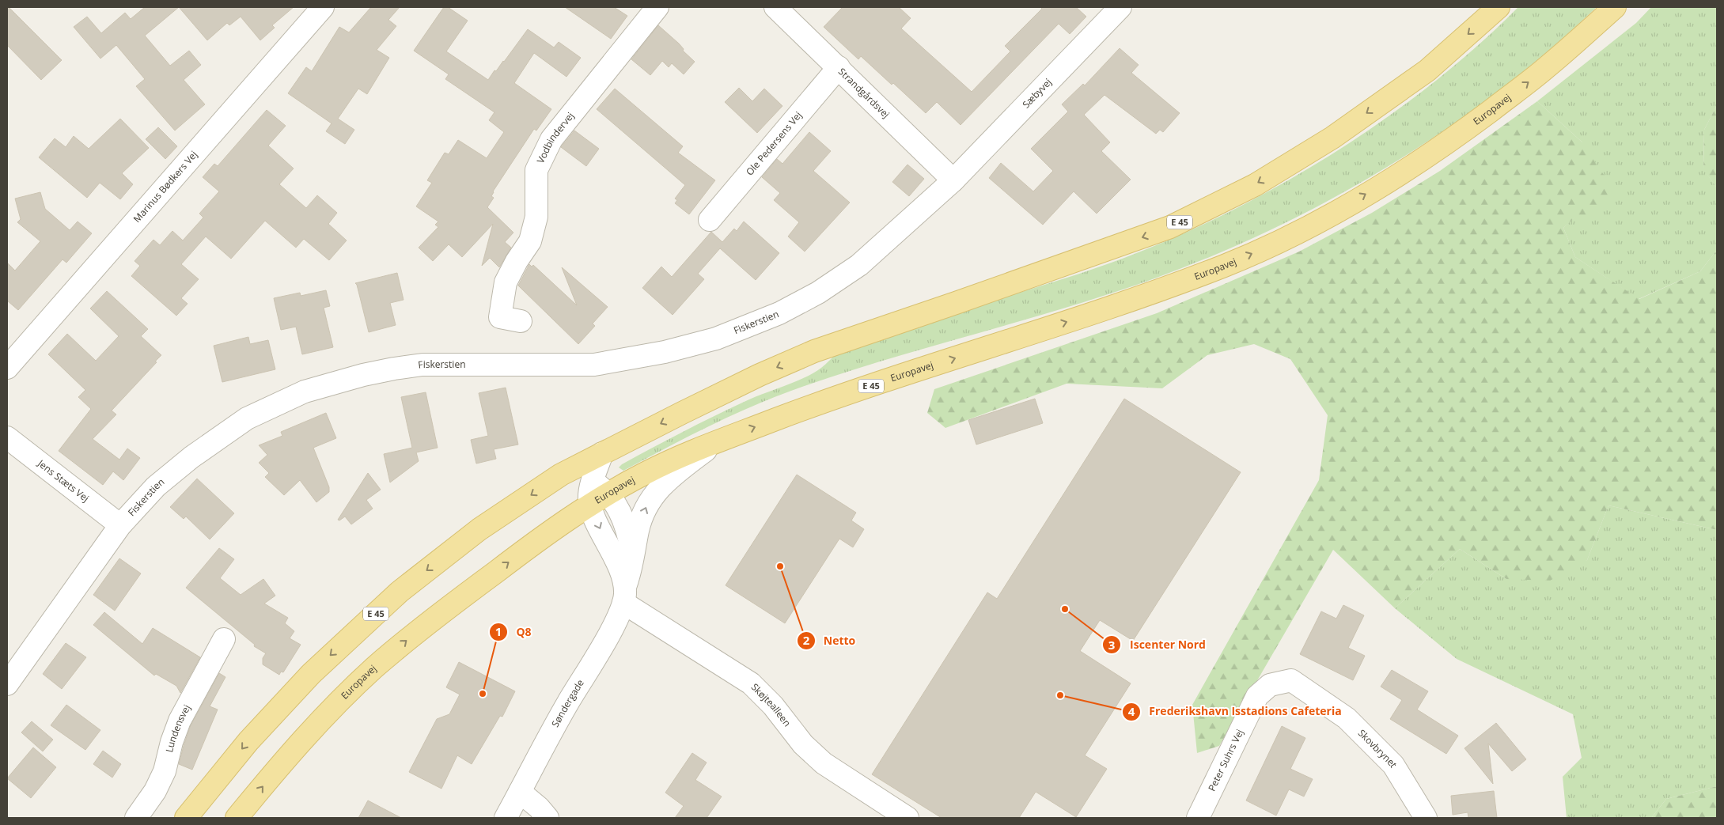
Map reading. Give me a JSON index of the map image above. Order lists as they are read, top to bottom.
{
  "streets": {
    "main road": ["Europavej", "E 45"],
    "street": [
      "Strandgårdsvej",
      "Sæbyvej",
      "Vodbindervej",
      "Ole Pedersens Vej",
      "Marinus Bødkers Vej",
      "Fiskerstien",
      "Jens Stæts Vej",
      "Søndergade",
      "Skøjtealleen",
      "Lundensvej",
      "Skovbrynet",
      "Peter Suhrs Vej"
    ]
  },
  "crossings": [
    ["Strandgårdsvej", "Sæbyvej"],
    ["Strandgårdsvej", "Ole Pedersens Vej"],
    ["Strandgårdsvej", "Fiskerstien"],
    ["Sæbyvej", "Fiskerstien"],
    ["Europavej", "Søndergade"],
    ["Fiskerstien", "Jens Stæts Vej"],
    ["Søndergade", "Skøjtealleen"],
    ["Skovbrynet", "Peter Suhrs Vej"]
  ],
  "places": [
    "Netto",
    "Iscenter Nord",
    "Q8",
    "Frederikshavn Isstadions Cafeteria"
  ]
}
